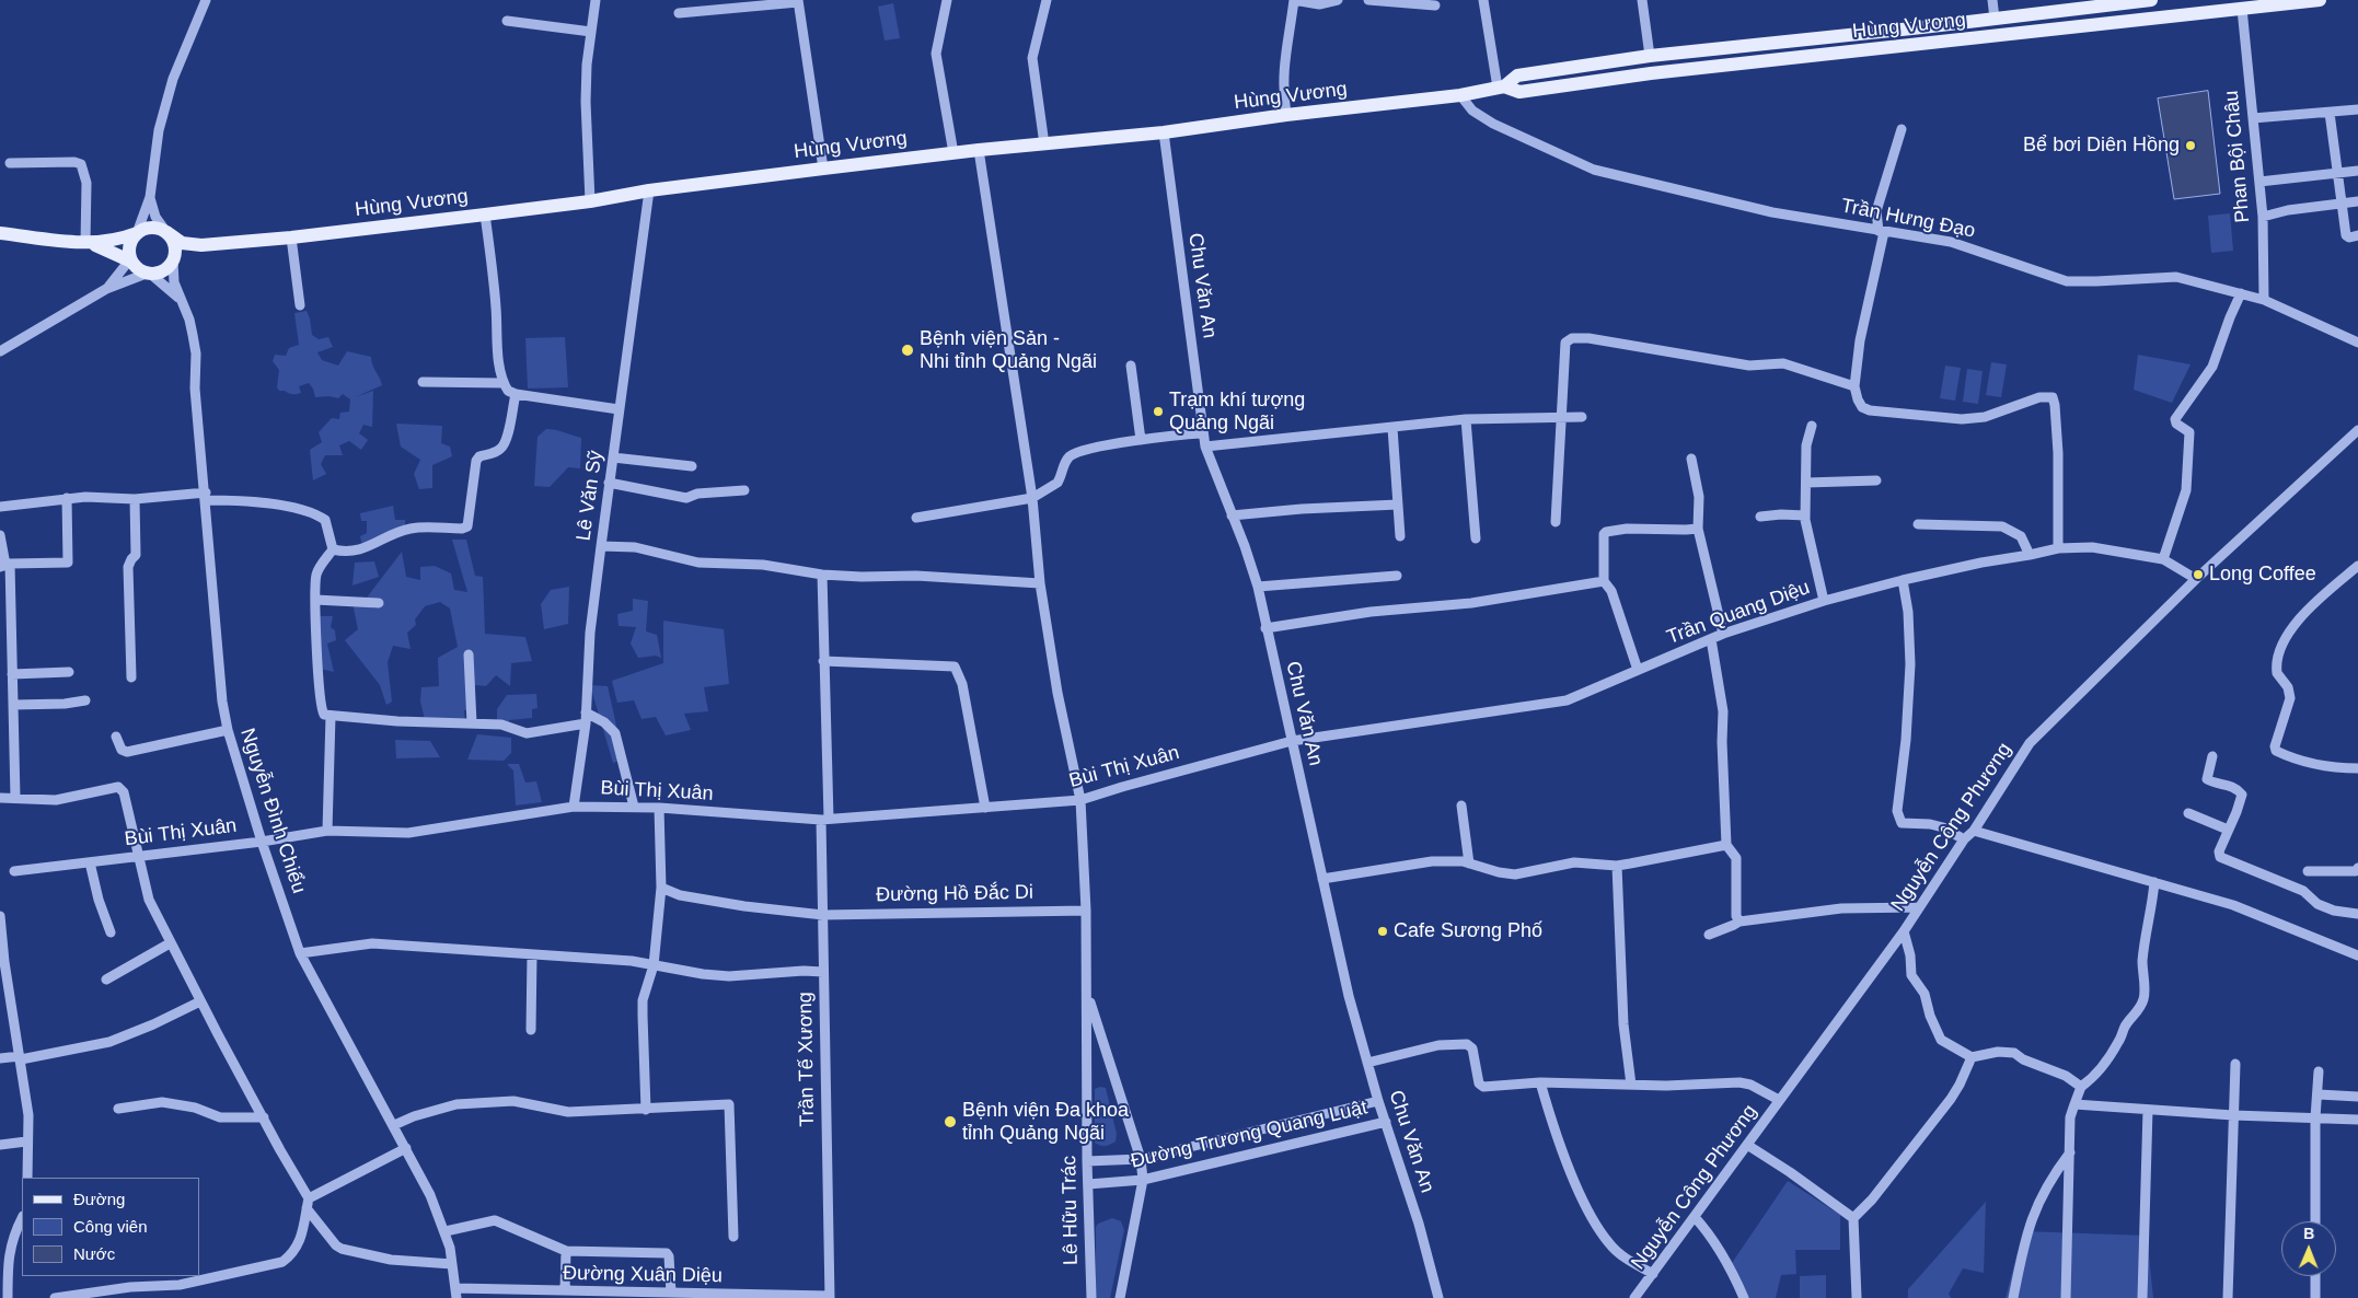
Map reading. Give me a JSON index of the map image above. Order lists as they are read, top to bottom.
{
  "streets": {
    "main road": ["Hùng Vương"],
    "street": [
      "Phan Bội Châu",
      "Trần Hưng Đạo",
      "Chu Văn An",
      "Lê Văn Sỹ",
      "Trần Quang Diệu",
      "Bùi Thị Xuân",
      "Nguyễn Đình Chiểu",
      "Nguyễn Công Phương",
      "Đường Hồ Đắc Di",
      "Trần Tế Xương",
      "Đường Trương Quang Luật",
      "Lê Hữu Trác",
      "Đường Xuân Diệu"
    ]
  },
  "crossings": [
    ["Hùng Vương", "Phan Bội Châu"],
    ["Hùng Vương", "Trần Hưng Đạo"],
    ["Hùng Vương", "Chu Văn An"],
    ["Hùng Vương", "Lê Văn Sỹ"],
    ["Hùng Vương", "Lê Hữu Trác"],
    ["Phan Bội Châu", "Trần Hưng Đạo"],
    ["Chu Văn An", "Trần Quang Diệu"],
    ["Chu Văn An", "Bùi Thị Xuân"],
    ["Chu Văn An", "Đường Trương Quang Luật"],
    ["Lê Văn Sỹ", "Bùi Thị Xuân"],
    ["Trần Quang Diệu", "Bùi Thị Xuân"],
    ["Trần Quang Diệu", "Nguyễn Công Phương"],
    ["Bùi Thị Xuân", "Nguyễn Đình Chiểu"],
    ["Bùi Thị Xuân", "Trần Tế Xương"],
    ["Bùi Thị Xuân", "Lê Hữu Trác"],
    ["Nguyễn Đình Chiểu", "Đường Xuân Diệu"],
    ["Đường Hồ Đắc Di", "Trần Tế Xương"],
    ["Đường Hồ Đắc Di", "Lê Hữu Trác"],
    ["Trần Tế Xương", "Đường Xuân Diệu"],
    ["Đường Trương Quang Luật", "Lê Hữu Trác"]
  ],
  "places": [
    "Bể bơi Diên Hồng",
    "Bệnh viện Sản - Nhi tỉnh Quảng Ngãi",
    "Trạm khí tượng Quảng Ngãi",
    "Long Coffee",
    "Cafe Sương Phố",
    "Bệnh viện Đa khoa tỉnh Quảng Ngãi"
  ],
  "legend": ["Đường", "Công viên", "Nước"],
  "north": "top"
}
